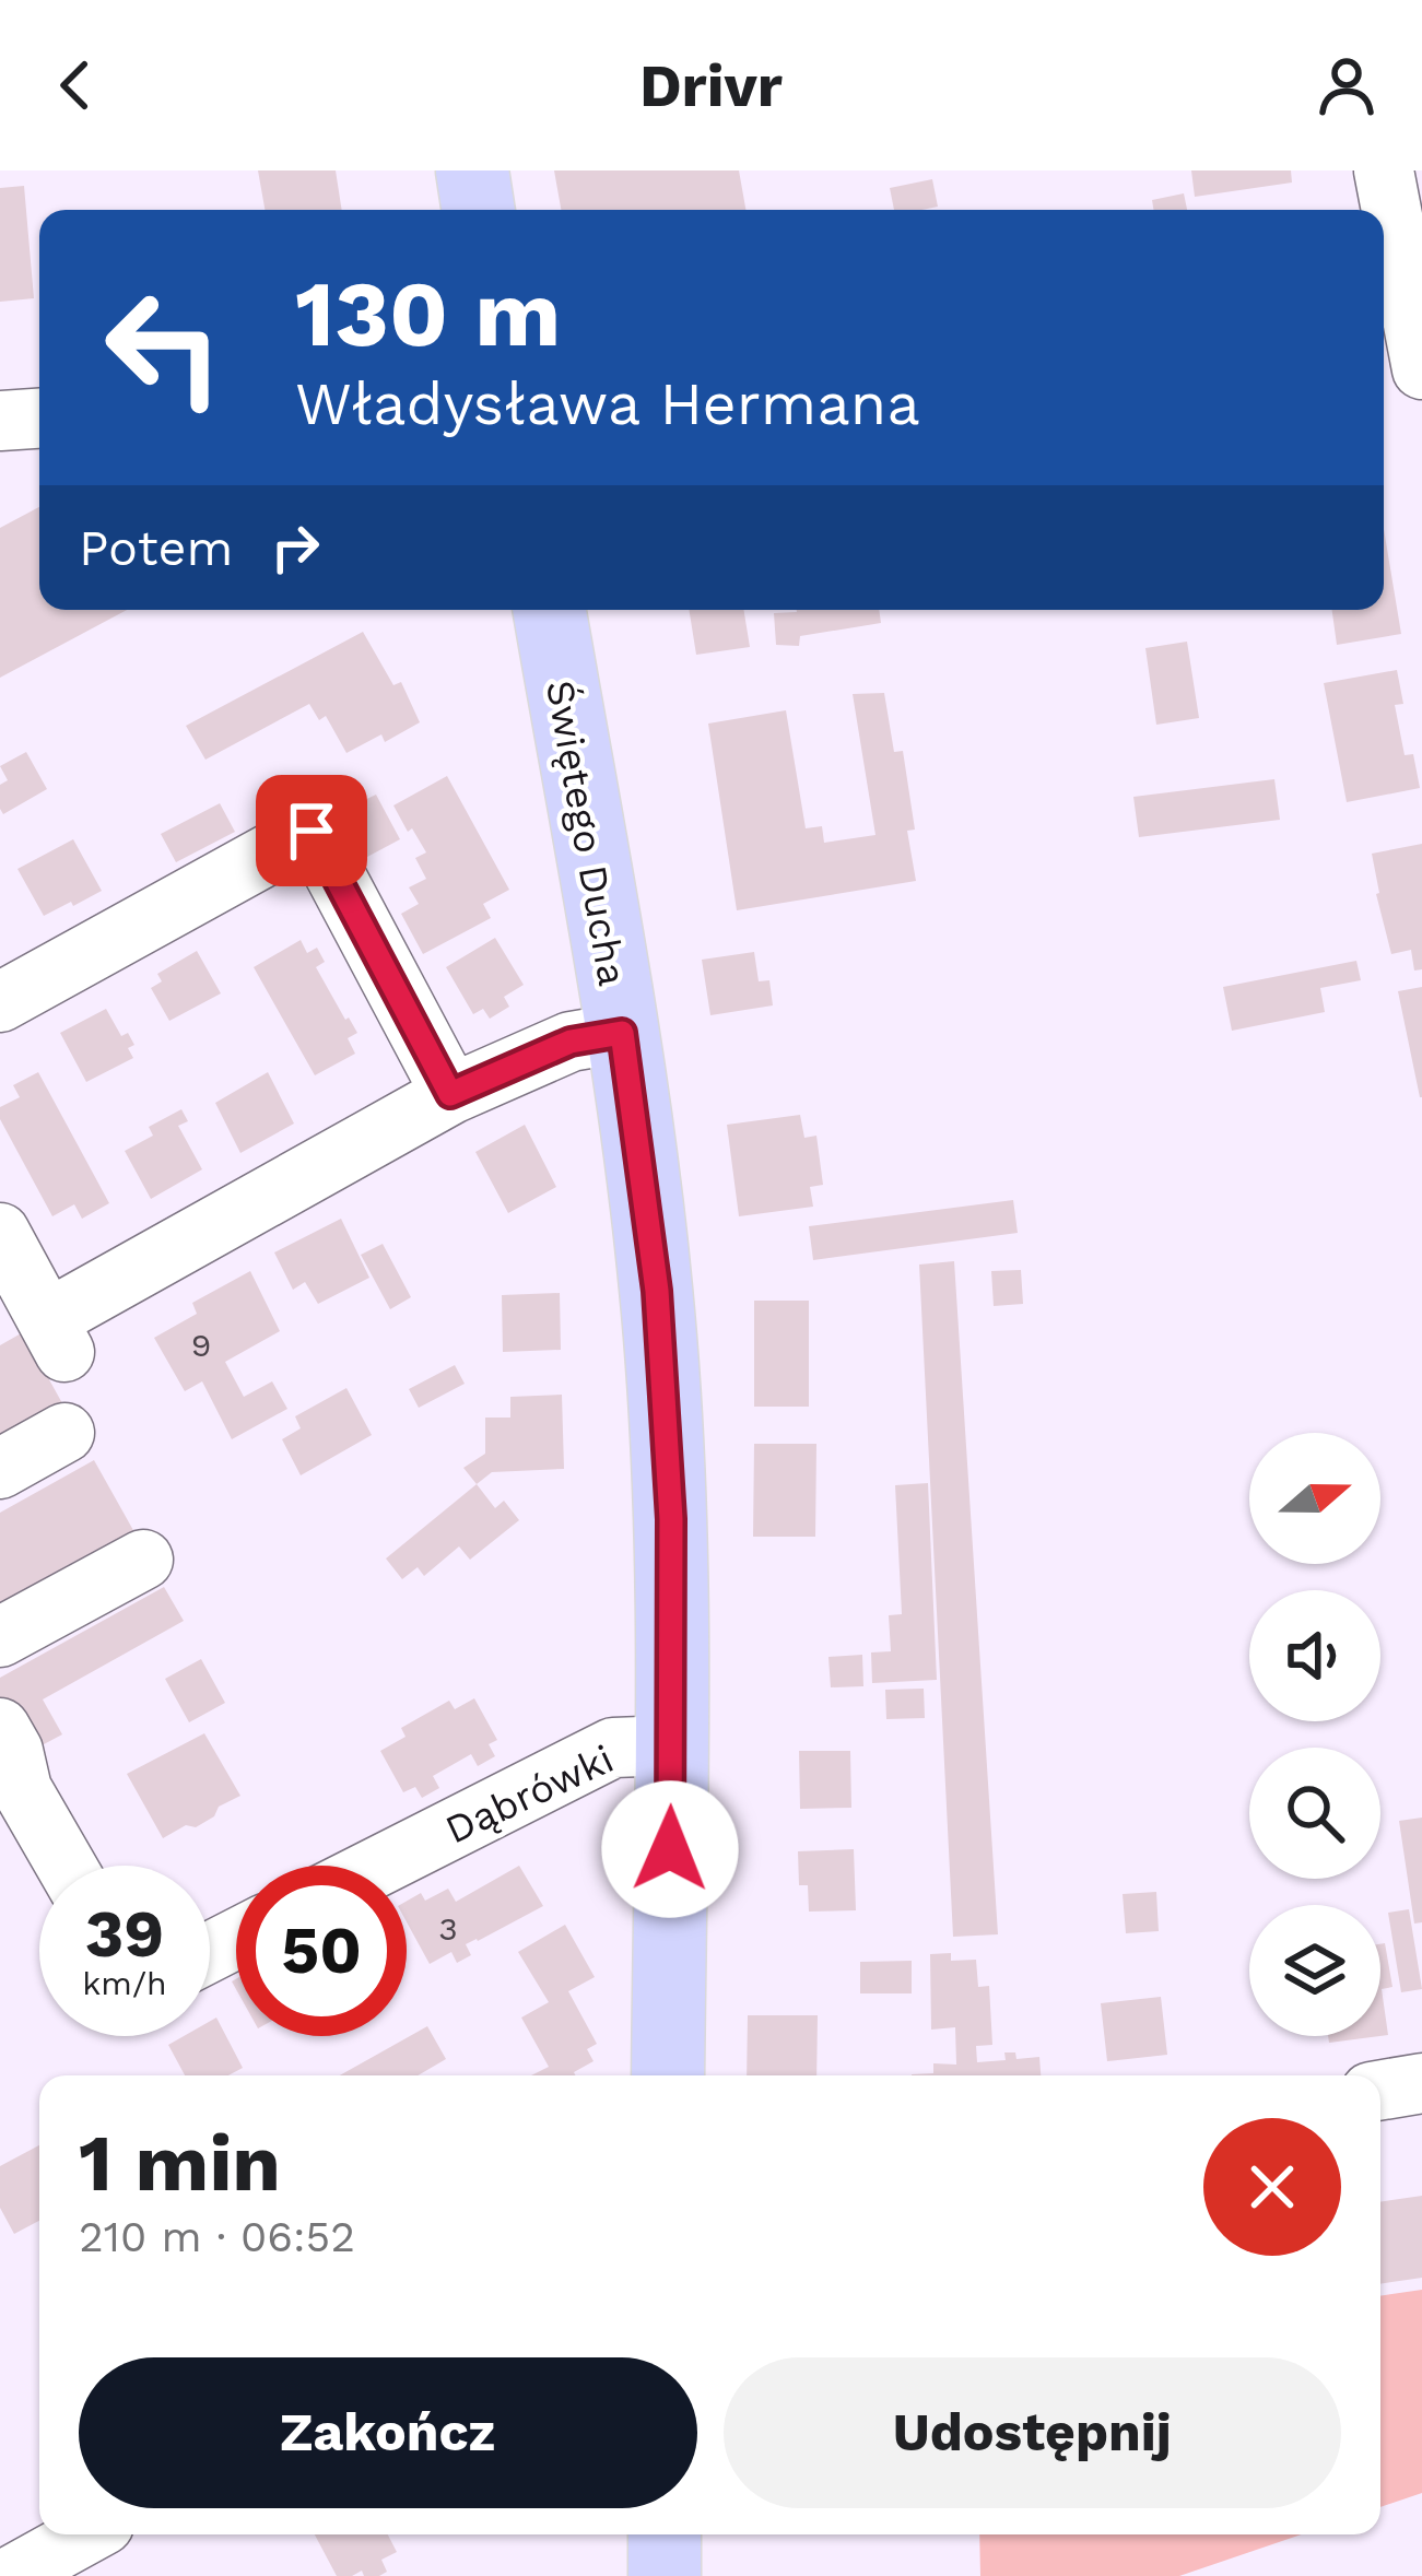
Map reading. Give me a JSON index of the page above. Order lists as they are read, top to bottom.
{
  "streets": {
    "main road": ["Świętego Ducha"],
    "street": ["Dąbrówki"]
  },
  "crossings": [
    ["Świętego Ducha", "Dąbrówki"]
  ],
  "house_numbers": ["9", "3"],
  "north": "right",
  "page": {
    "header": "Drivr",
    "turn": ["130 m", "Władysława Hermana"],
    "then": "Potem",
    "speed": "39 km/h",
    "limit": "50",
    "heading": ["1 min", "210 m · 06:52"],
    "buttons": ["Zakończ", "Udostępnij"]
  }
}
